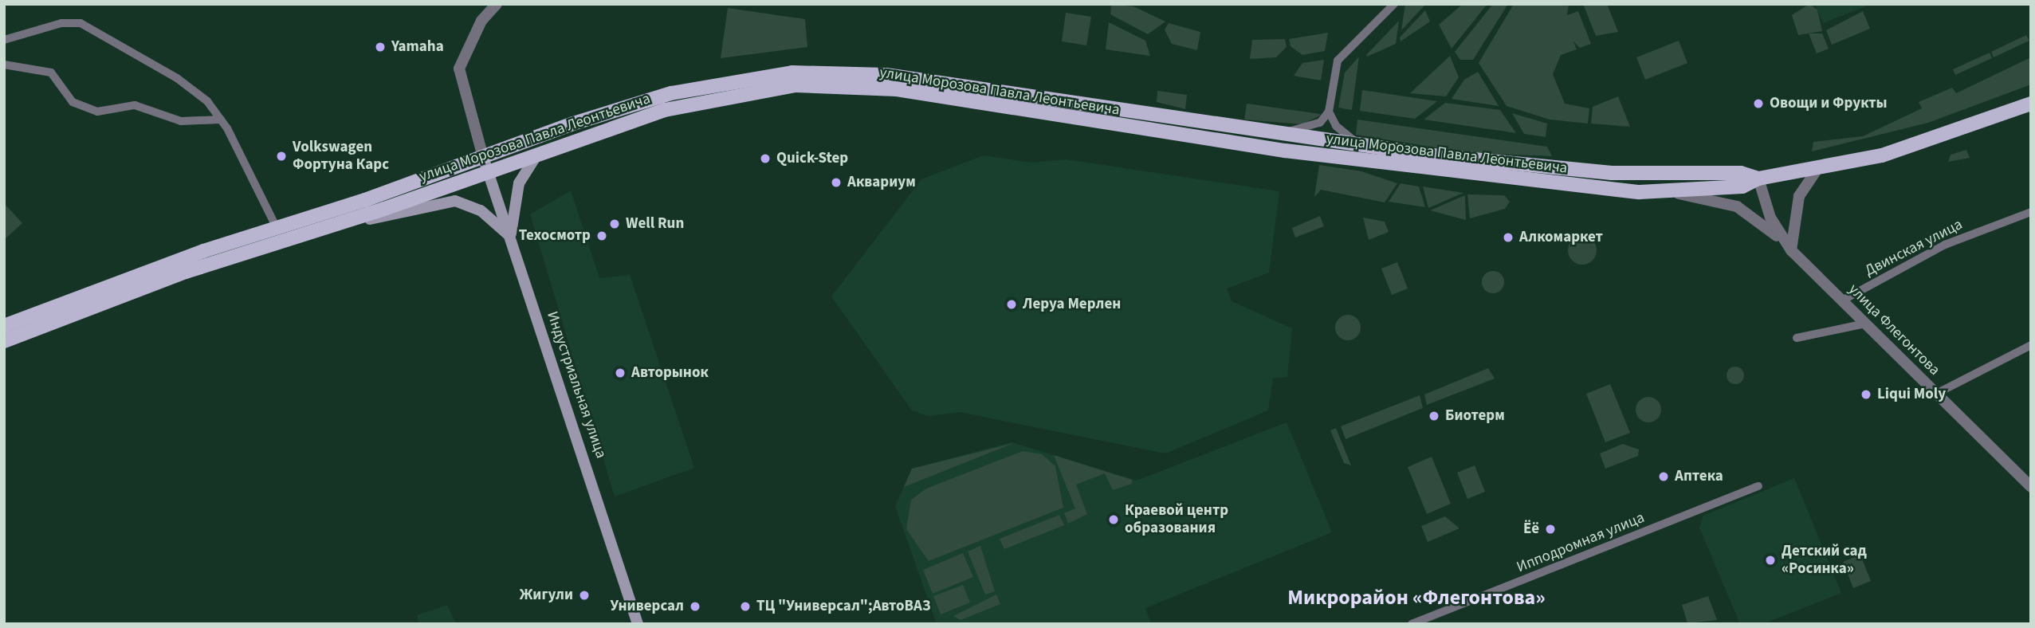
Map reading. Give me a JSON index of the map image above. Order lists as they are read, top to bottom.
{
  "streets": {
    "main road": ["улица Морозова Павла Леонтьевича", "Индустриальная улица"],
    "street": ["Двинская улица", "улица Флегонтова", "Ипподромная улица"]
  },
  "crossings": [
    ["улица Морозова Павла Леонтьевича", "улица Флегонтова"],
    ["улица Морозова Павла Леонтьевича", "Индустриальная улица"],
    ["Двинская улица", "улица Флегонтова"]
  ],
  "districts": ["Микрорайон «Флегонтова»"],
  "places": [
    "Yamaha",
    "Овощи и Фрукты",
    "Volkswagen Фортуна Карс",
    "Quick-Step",
    "Аквариум",
    "Well Run",
    "Техосмотр",
    "Алкомаркет",
    "Леруа Мерлен",
    "Авторынок",
    "Liqui Moly",
    "Биотерм",
    "Аптека",
    "Краевой центр образования",
    "Ёё",
    "Детский сад «Росинка»",
    "Жигули",
    "Универсал",
    "ТЦ \"Универсал\";АвтоВАЗ"
  ]
}
